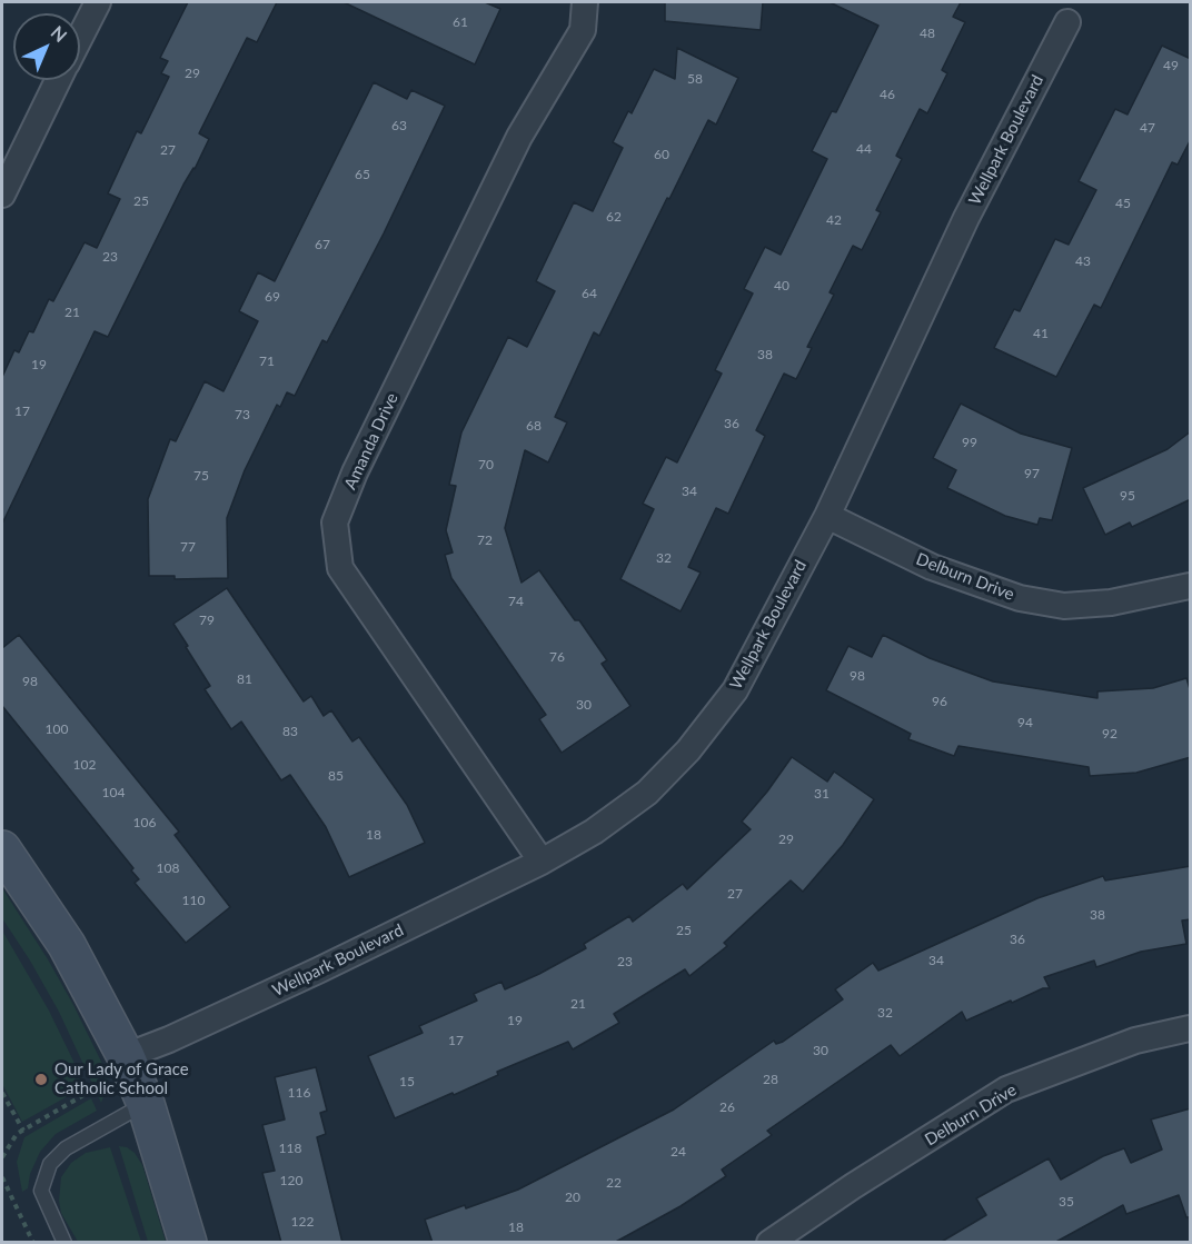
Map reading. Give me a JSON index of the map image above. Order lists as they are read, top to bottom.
{
  "streets": {
    "street": ["Wellpark Boulevard", "Amanda Drive", "Delburn Drive"]
  },
  "crossings": [
    ["Wellpark Boulevard", "Amanda Drive"],
    ["Wellpark Boulevard", "Delburn Drive"]
  ],
  "places": ["Our Lady of Grace Catholic School"],
  "house_numbers": [
    "61",
    "48",
    "49",
    "29",
    "58",
    "46",
    "63",
    "47",
    "44",
    "27",
    "60",
    "65",
    "25",
    "45",
    "62",
    "42",
    "67",
    "23",
    "43",
    "40",
    "64",
    "69",
    "21",
    "41",
    "38",
    "71",
    "19",
    "17",
    "73",
    "36",
    "68",
    "99",
    "70",
    "97",
    "75",
    "34",
    "95",
    "72",
    "77",
    "32",
    "74",
    "79",
    "76",
    "98",
    "81",
    "98",
    "96",
    "30",
    "94",
    "100",
    "83",
    "92",
    "102",
    "85",
    "104",
    "31",
    "106",
    "18",
    "29",
    "108",
    "27",
    "110",
    "38",
    "25",
    "36",
    "34",
    "23",
    "21",
    "32",
    "19",
    "17",
    "30",
    "28",
    "15",
    "116",
    "26",
    "118",
    "24",
    "120",
    "22",
    "20",
    "35",
    "122",
    "18"
  ],
  "north": "top right"
}
